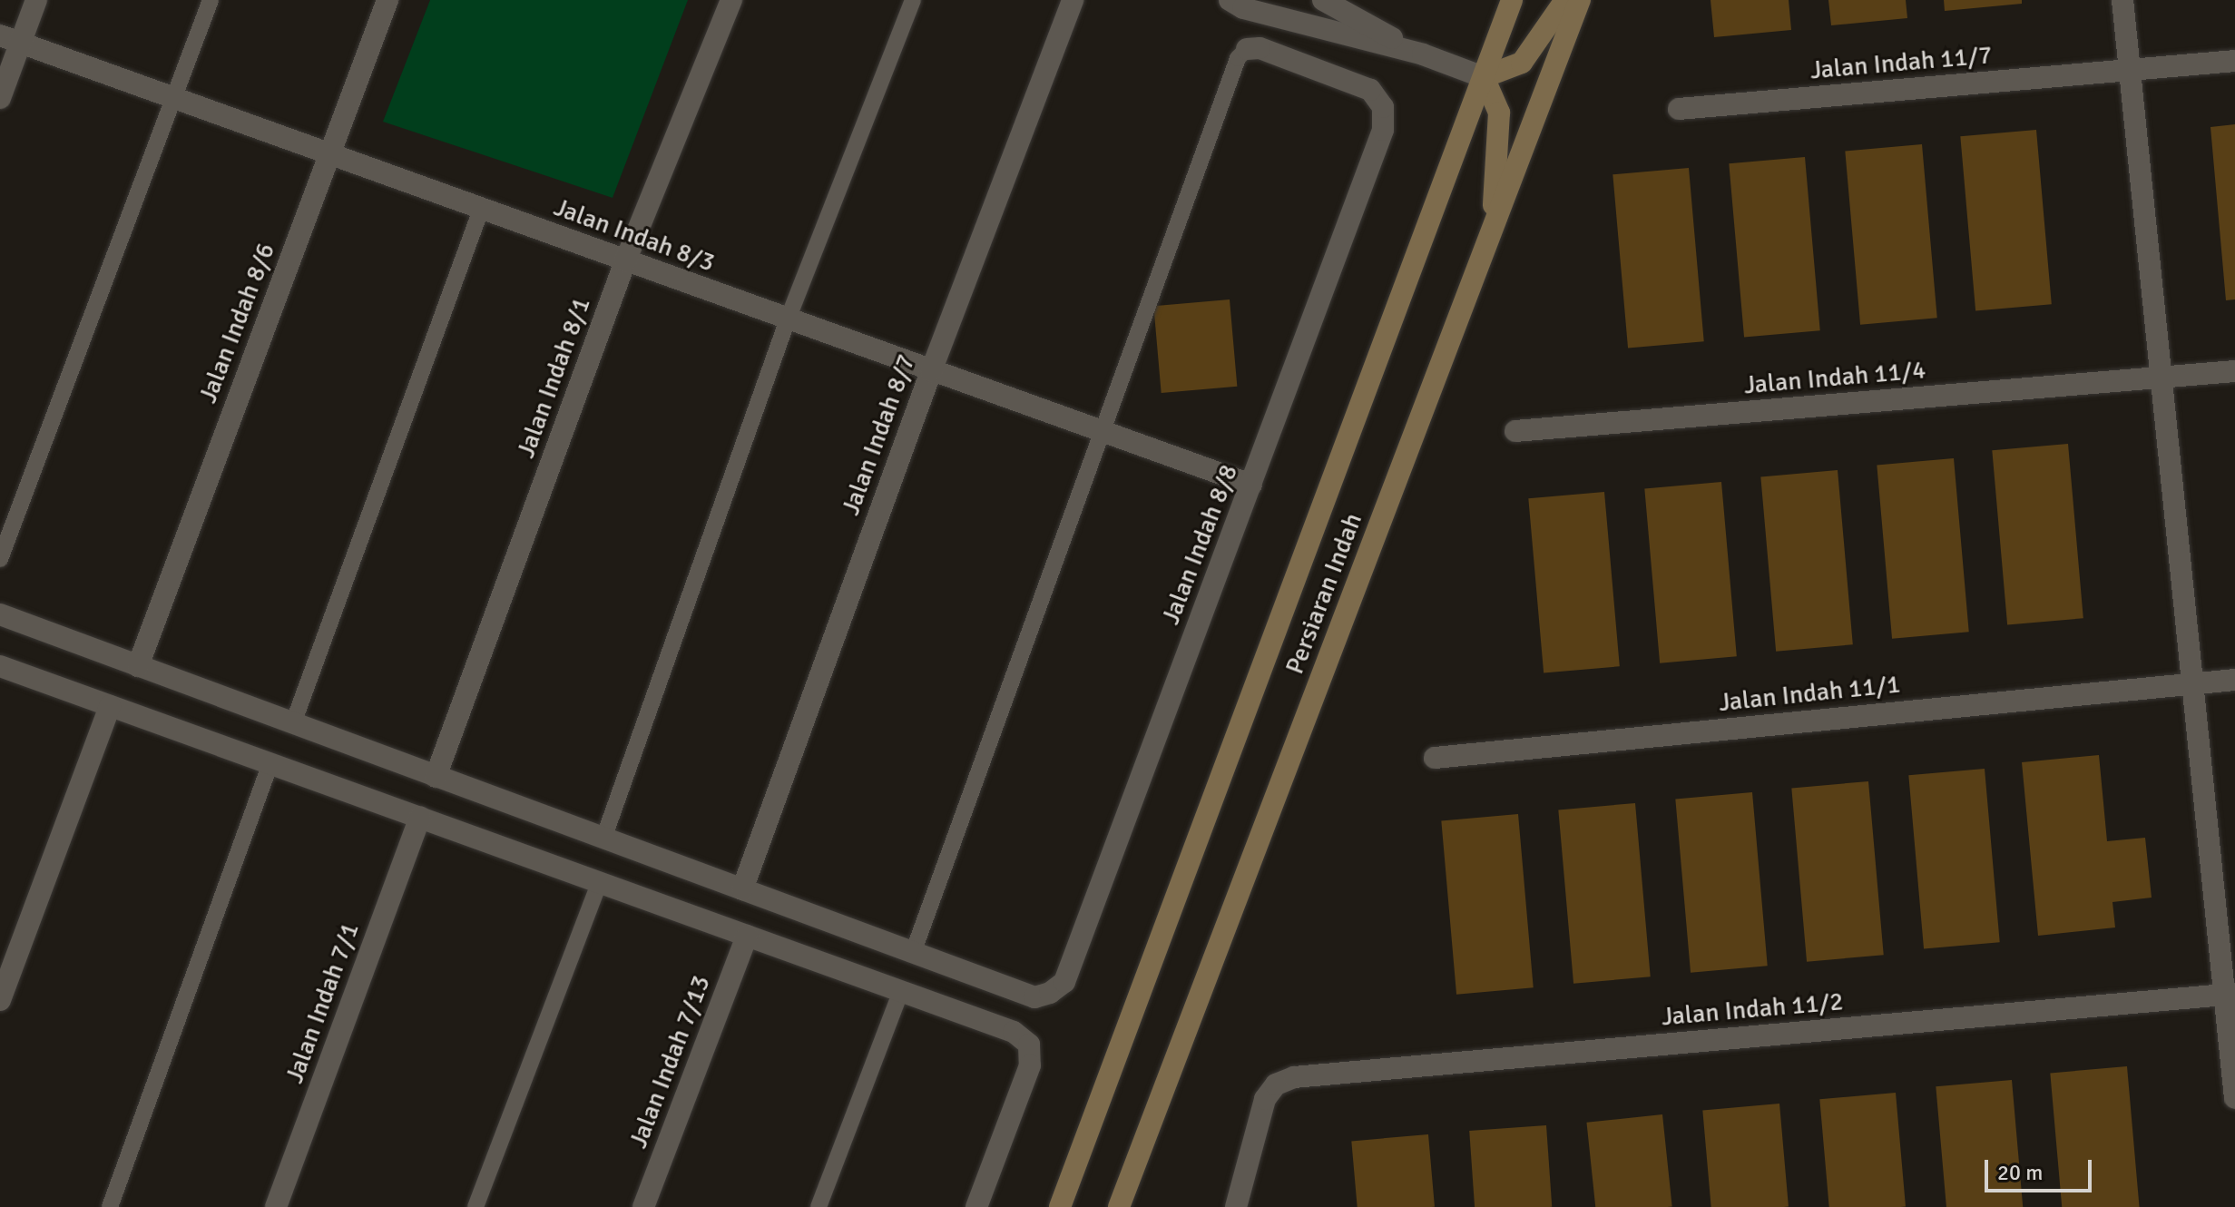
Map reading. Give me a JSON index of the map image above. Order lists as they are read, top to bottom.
{
  "streets": {
    "main road": ["Persiaran Indah"],
    "street": [
      "Jalan Indah 11/7",
      "Jalan Indah 8/3",
      "Jalan Indah 8/6",
      "Jalan Indah 8/1",
      "Jalan Indah 11/4",
      "Jalan Indah 8/7",
      "Jalan Indah 8/8",
      "Jalan Indah 11/1",
      "Jalan Indah 7/1",
      "Jalan Indah 11/2",
      "Jalan Indah 7/13"
    ]
  },
  "crossings": [
    ["Jalan Indah 8/3", "Jalan Indah 8/6"],
    ["Jalan Indah 8/3", "Jalan Indah 8/1"],
    ["Jalan Indah 8/3", "Jalan Indah 8/7"],
    ["Jalan Indah 8/3", "Jalan Indah 8/8"]
  ],
  "scale_bar": "20 m"
}
